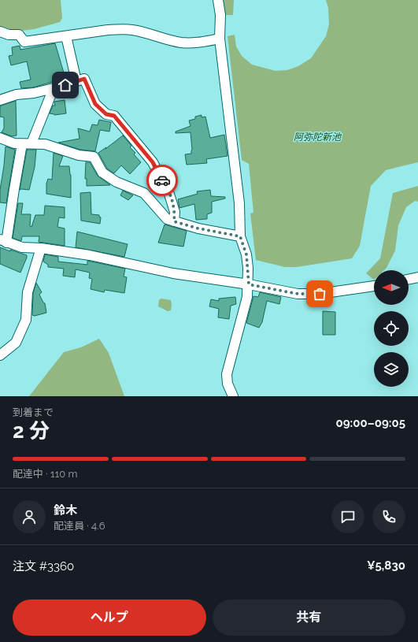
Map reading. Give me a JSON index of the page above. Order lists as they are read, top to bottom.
{
  "water": ["阿弥陀新池"],
  "north": "left",
  "page": {
    "heading": ["2 分", "到着まで", "09:00–09:05"],
    "panel": [
      "鈴木",
      "配達員 · 4.6",
      "注文 #3360",
      "¥5,830"
    ],
    "bar": "配達中 · 110 m",
    "buttons": ["ヘルプ", "共有"]
  }
}
